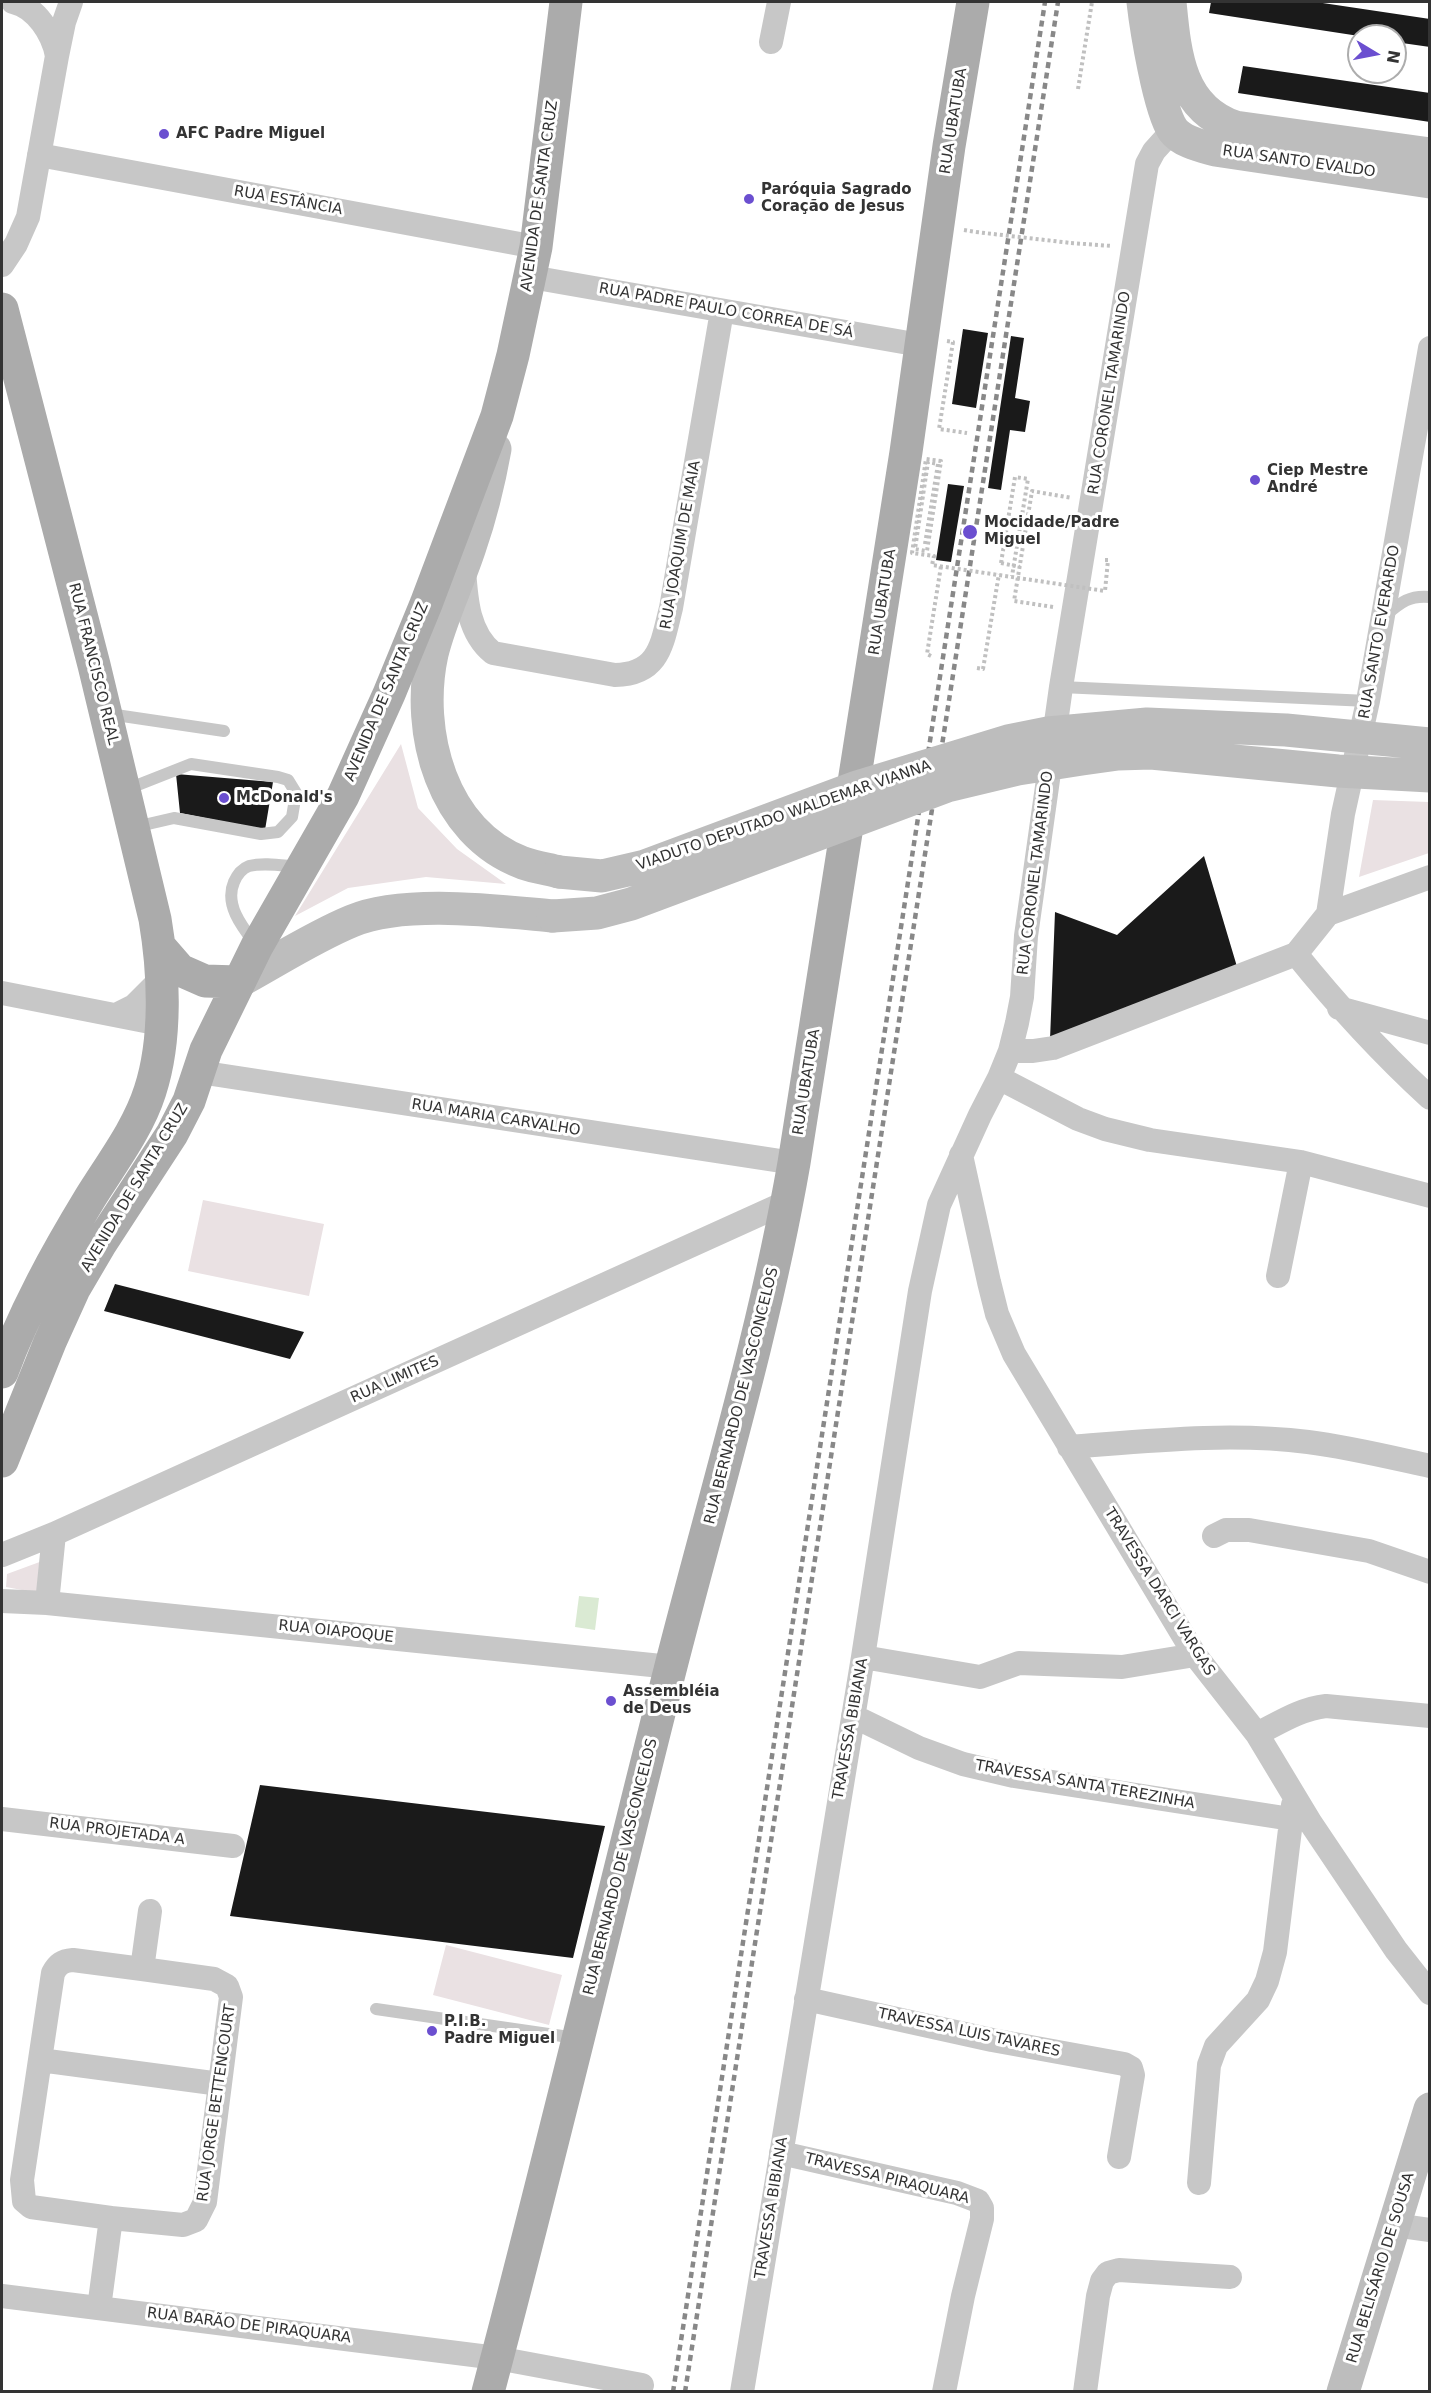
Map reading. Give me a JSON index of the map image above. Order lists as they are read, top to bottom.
{
  "streets": {
    "main road": [
      "RUA UBATUBA",
      "RUA SANTO EVALDO",
      "AVENIDA DE SANTA CRUZ",
      "RUA FRANCISCO REAL",
      "VIADUTO DEPUTADO WALDEMAR VIANNA",
      "RUA BERNARDO DE VASCONCELOS",
      "RUA BELISÁRIO DE SOUSA"
    ],
    "street": [
      "RUA ESTÂNCIA",
      "RUA PADRE PAULO CORREA DE SÁ",
      "RUA CORONEL TAMARINDO",
      "RUA JOAQUIM DE MAIA",
      "RUA SANTO EVERARDO",
      "RUA MARIA CARVALHO",
      "RUA LIMITES",
      "TRAVESSA DARCI VARGAS",
      "RUA OIAPOQUE",
      "TRAVESSA BIBIANA",
      "TRAVESSA SANTA TEREZINHA",
      "RUA PROJETADA A",
      "TRAVESSA LUIS TAVARES",
      "RUA JORGE BETTENCOURT",
      "TRAVESSA PIRAQUARA",
      "RUA BARÃO DE PIRAQUARA"
    ]
  },
  "crossings": [
    ["RUA UBATUBA", "RUA PADRE PAULO CORREA DE SÁ"],
    ["RUA UBATUBA", "RUA MARIA CARVALHO"],
    ["RUA UBATUBA", "RUA LIMITES"],
    ["RUA UBATUBA", "RUA BERNARDO DE VASCONCELOS"],
    ["RUA SANTO EVALDO", "RUA CORONEL TAMARINDO"],
    ["AVENIDA DE SANTA CRUZ", "RUA ESTÂNCIA"],
    ["AVENIDA DE SANTA CRUZ", "RUA PADRE PAULO CORREA DE SÁ"],
    ["AVENIDA DE SANTA CRUZ", "VIADUTO DEPUTADO WALDEMAR VIANNA"],
    ["AVENIDA DE SANTA CRUZ", "RUA MARIA CARVALHO"],
    ["RUA ESTÂNCIA", "RUA PADRE PAULO CORREA DE SÁ"],
    ["RUA PADRE PAULO CORREA DE SÁ", "RUA JOAQUIM DE MAIA"],
    ["RUA CORONEL TAMARINDO", "TRAVESSA BIBIANA"],
    ["RUA JOAQUIM DE MAIA", "VIADUTO DEPUTADO WALDEMAR VIANNA"],
    ["RUA LIMITES", "RUA BERNARDO DE VASCONCELOS"],
    ["RUA BERNARDO DE VASCONCELOS", "RUA OIAPOQUE"],
    ["RUA BERNARDO DE VASCONCELOS", "RUA BARÃO DE PIRAQUARA"],
    ["TRAVESSA DARCI VARGAS", "TRAVESSA BIBIANA"],
    ["TRAVESSA BIBIANA", "TRAVESSA SANTA TEREZINHA"],
    ["TRAVESSA BIBIANA", "TRAVESSA LUIS TAVARES"],
    ["TRAVESSA BIBIANA", "TRAVESSA PIRAQUARA"]
  ],
  "places": [
    "AFC Padre Miguel",
    "Paróquia Sagrado Coração de Jesus",
    "Ciep Mestre André",
    "Mocidade/Padre Miguel",
    "McDonald's",
    "Assembléia de Deus",
    "P.I.B. Padre Miguel"
  ],
  "north": "right"
}
